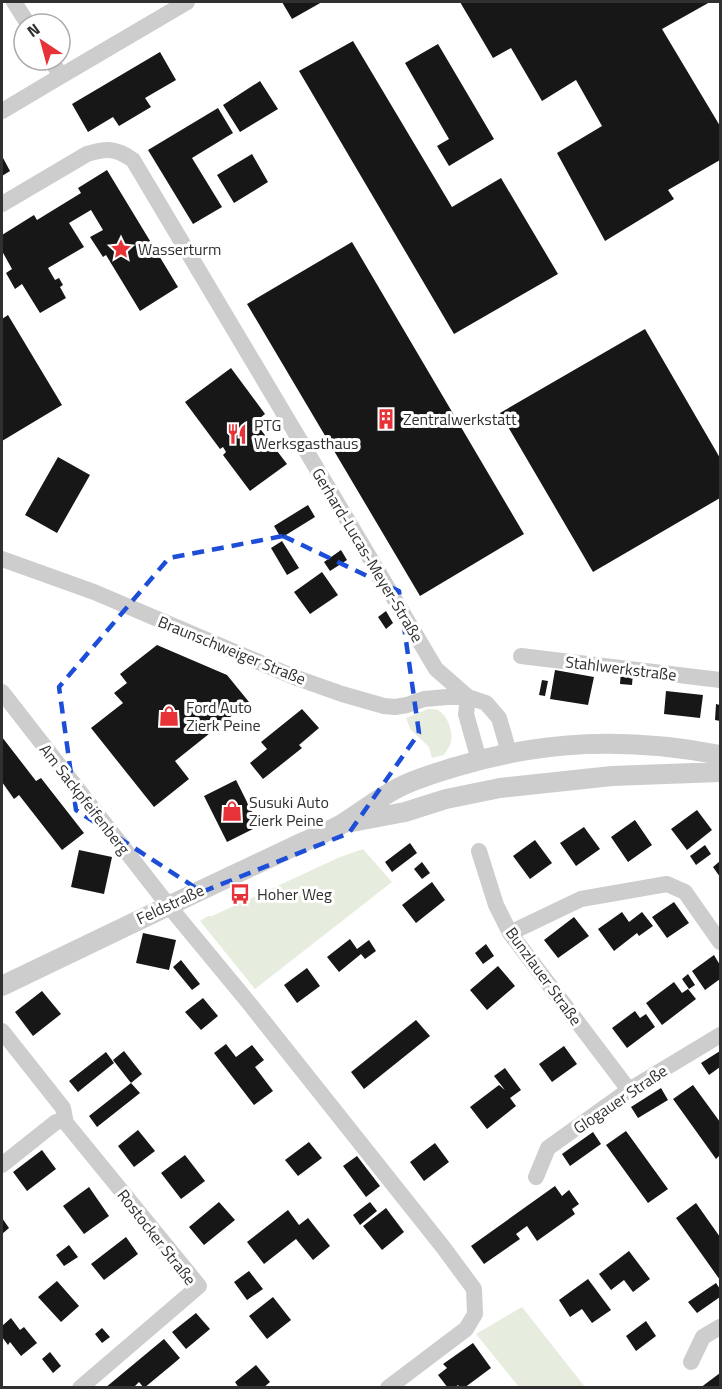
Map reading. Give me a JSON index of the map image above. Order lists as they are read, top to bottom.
{
  "streets": {
    "street": [
      "Gerhard-Lucas-Meyer-Straße",
      "Braunschweiger Straße",
      "Stahlwerkstraße",
      "Am Sackpfeifenberg",
      "Feldstraße",
      "Bunzlauer Straße",
      "Glogauer Straße",
      "Rostocker Straße"
    ]
  },
  "crossings": [
    ["Gerhard-Lucas-Meyer-Straße", "Braunschweiger Straße"],
    ["Gerhard-Lucas-Meyer-Straße", "Feldstraße"],
    ["Am Sackpfeifenberg", "Feldstraße"],
    ["Bunzlauer Straße", "Glogauer Straße"]
  ],
  "places": {
    "place": ["Wasserturm"],
    "building": ["Zentralwerkstatt"],
    "restaurant": ["PTG Werksgasthaus"],
    "shop": ["Ford Auto Zierk Peine", "Susuki Auto Zierk Peine"],
    "bus stop": ["Hoher Weg"]
  },
  "north": "top left"
}
